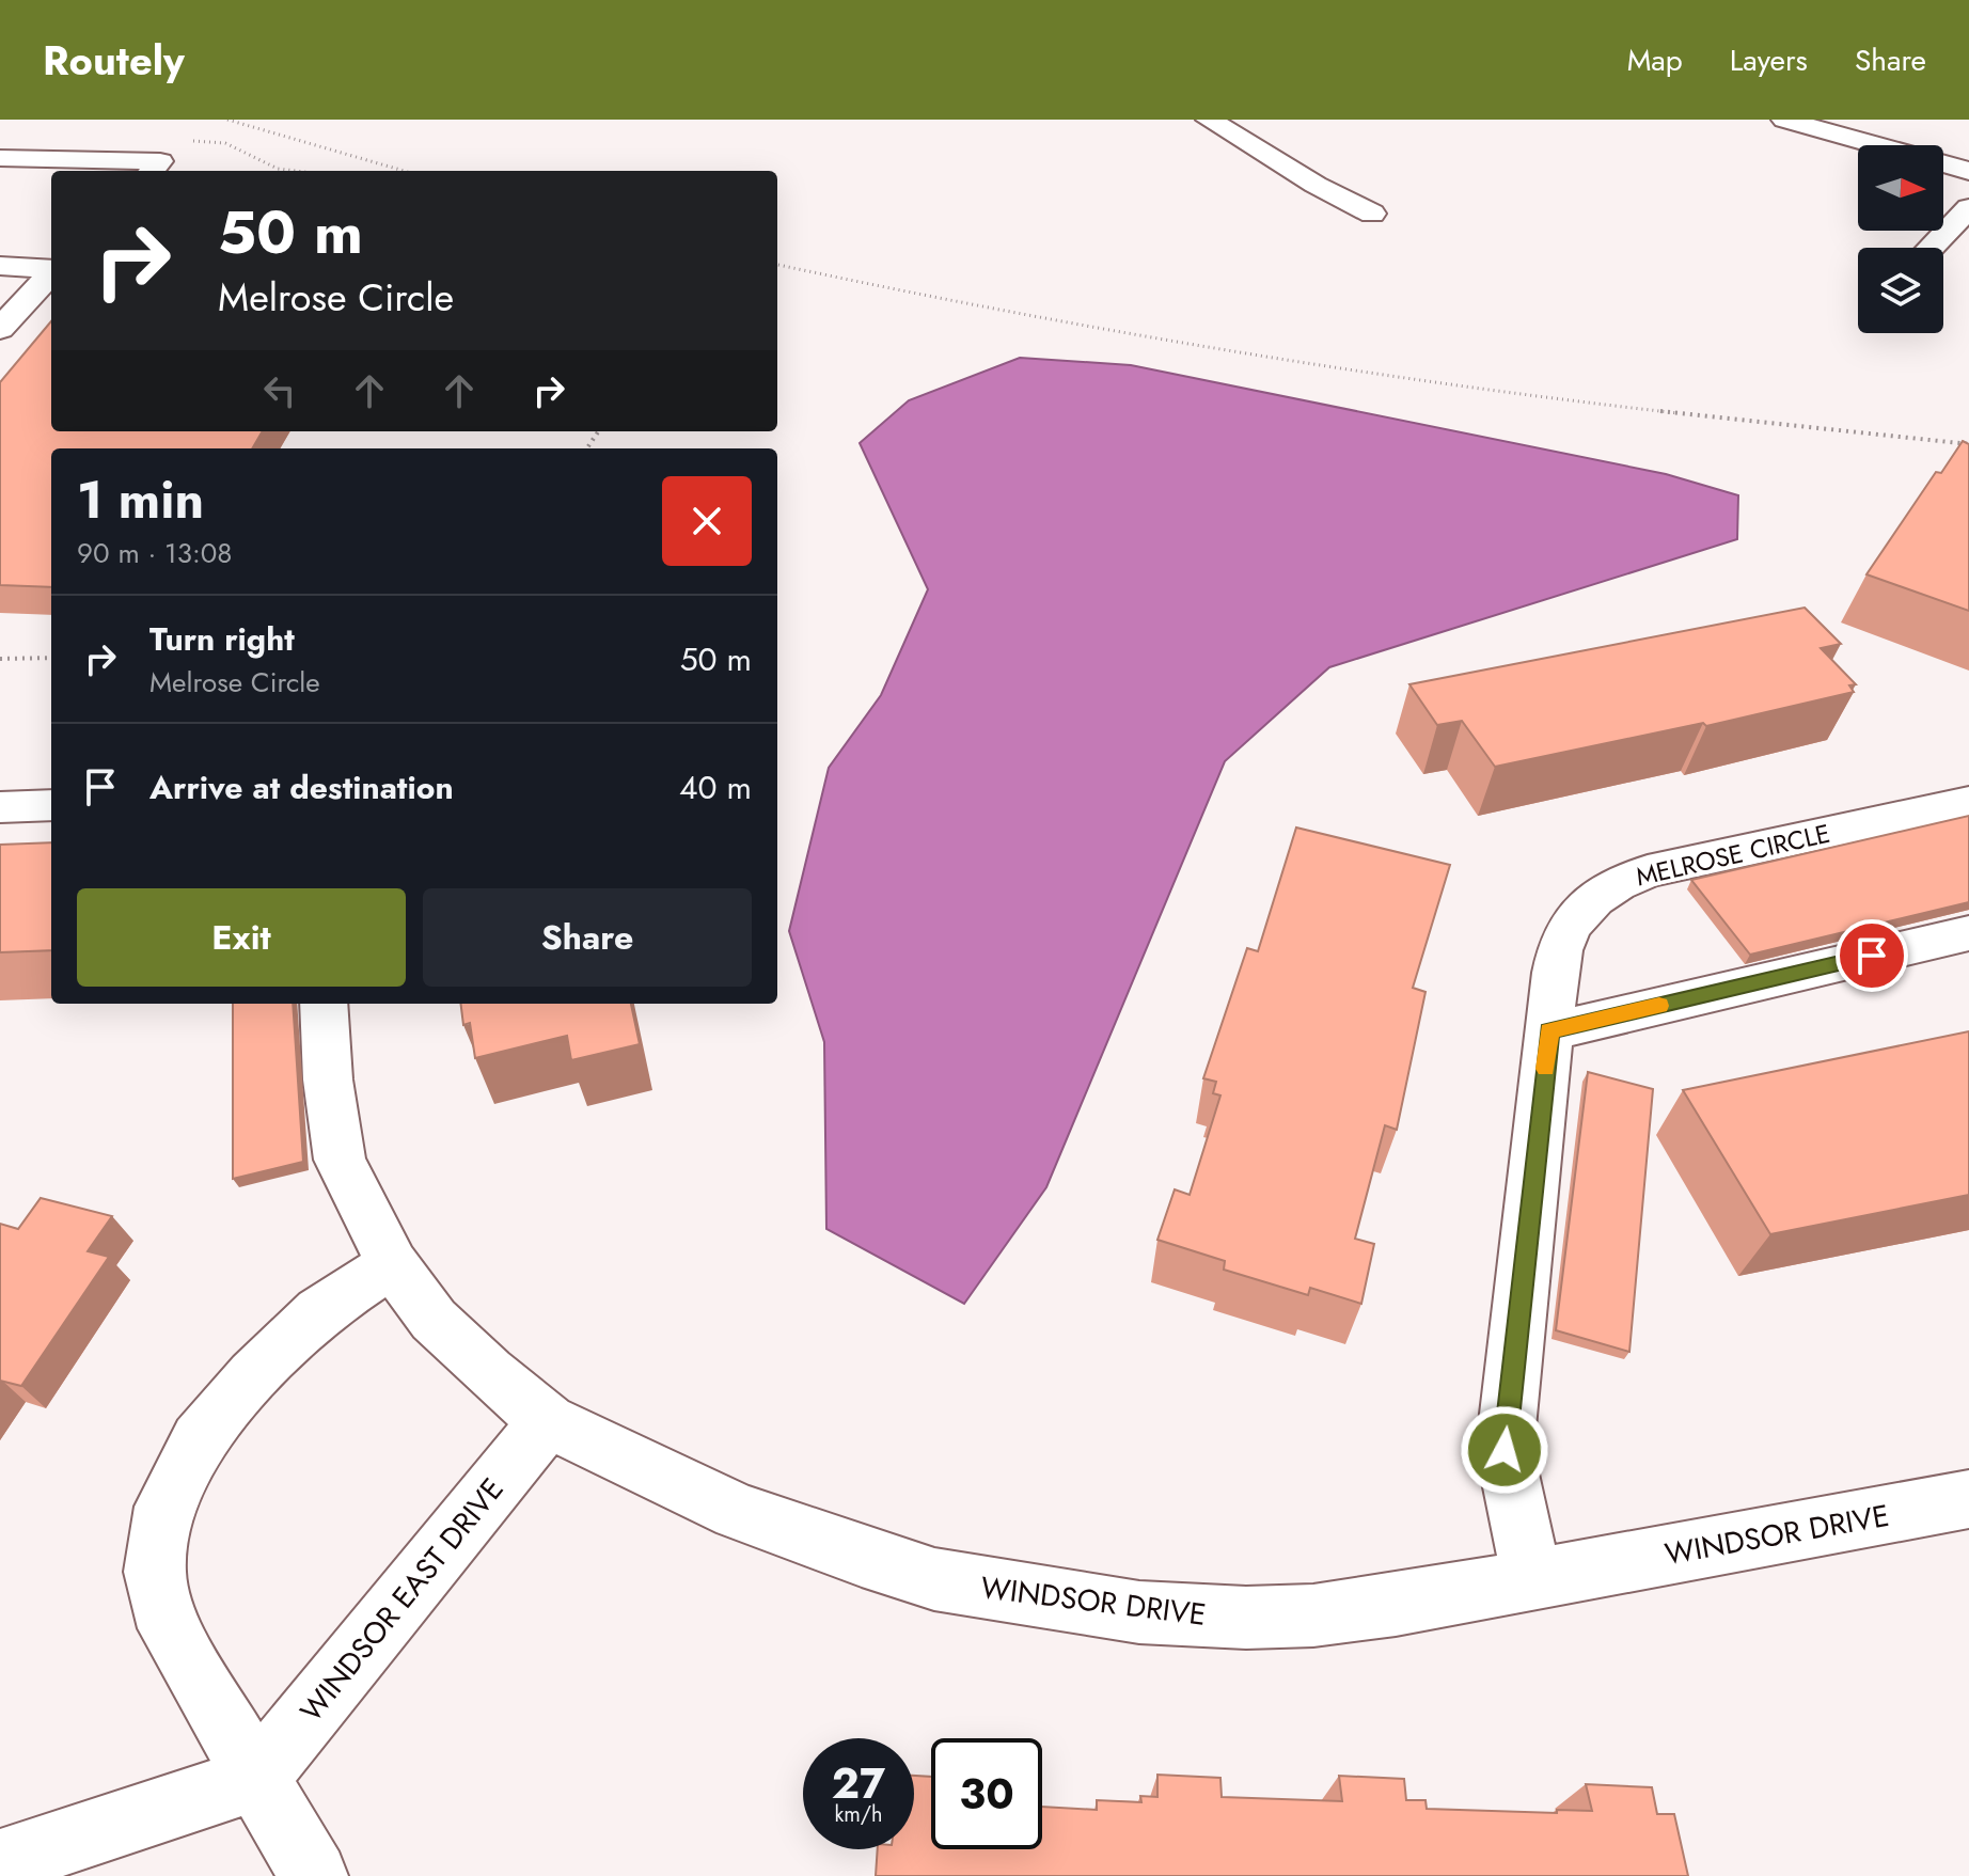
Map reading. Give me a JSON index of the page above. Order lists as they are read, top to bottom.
{
  "streets": {
    "street": ["MELROSE CIRCLE", "WINDSOR DRIVE", "WINDSOR EAST DRIVE"]
  },
  "crossings": [
    ["MELROSE CIRCLE", "WINDSOR DRIVE"],
    ["WINDSOR DRIVE", "WINDSOR EAST DRIVE"]
  ],
  "north": "right",
  "page": {
    "header": "Routely",
    "nav": ["Map", "Layers", "Share"],
    "turn": ["50 m", "Melrose Circle"],
    "heading": ["1 min", "90 m · 13:08"],
    "list": [
      {
        "name": "Turn right",
        "note": "Melrose Circle",
        "value": "50 m"
      },
      {
        "name": "Arrive at destination",
        "value": "40 m"
      }
    ],
    "buttons": ["Exit", "Share"],
    "speed": "27 km/h",
    "limit": "30"
  }
}
